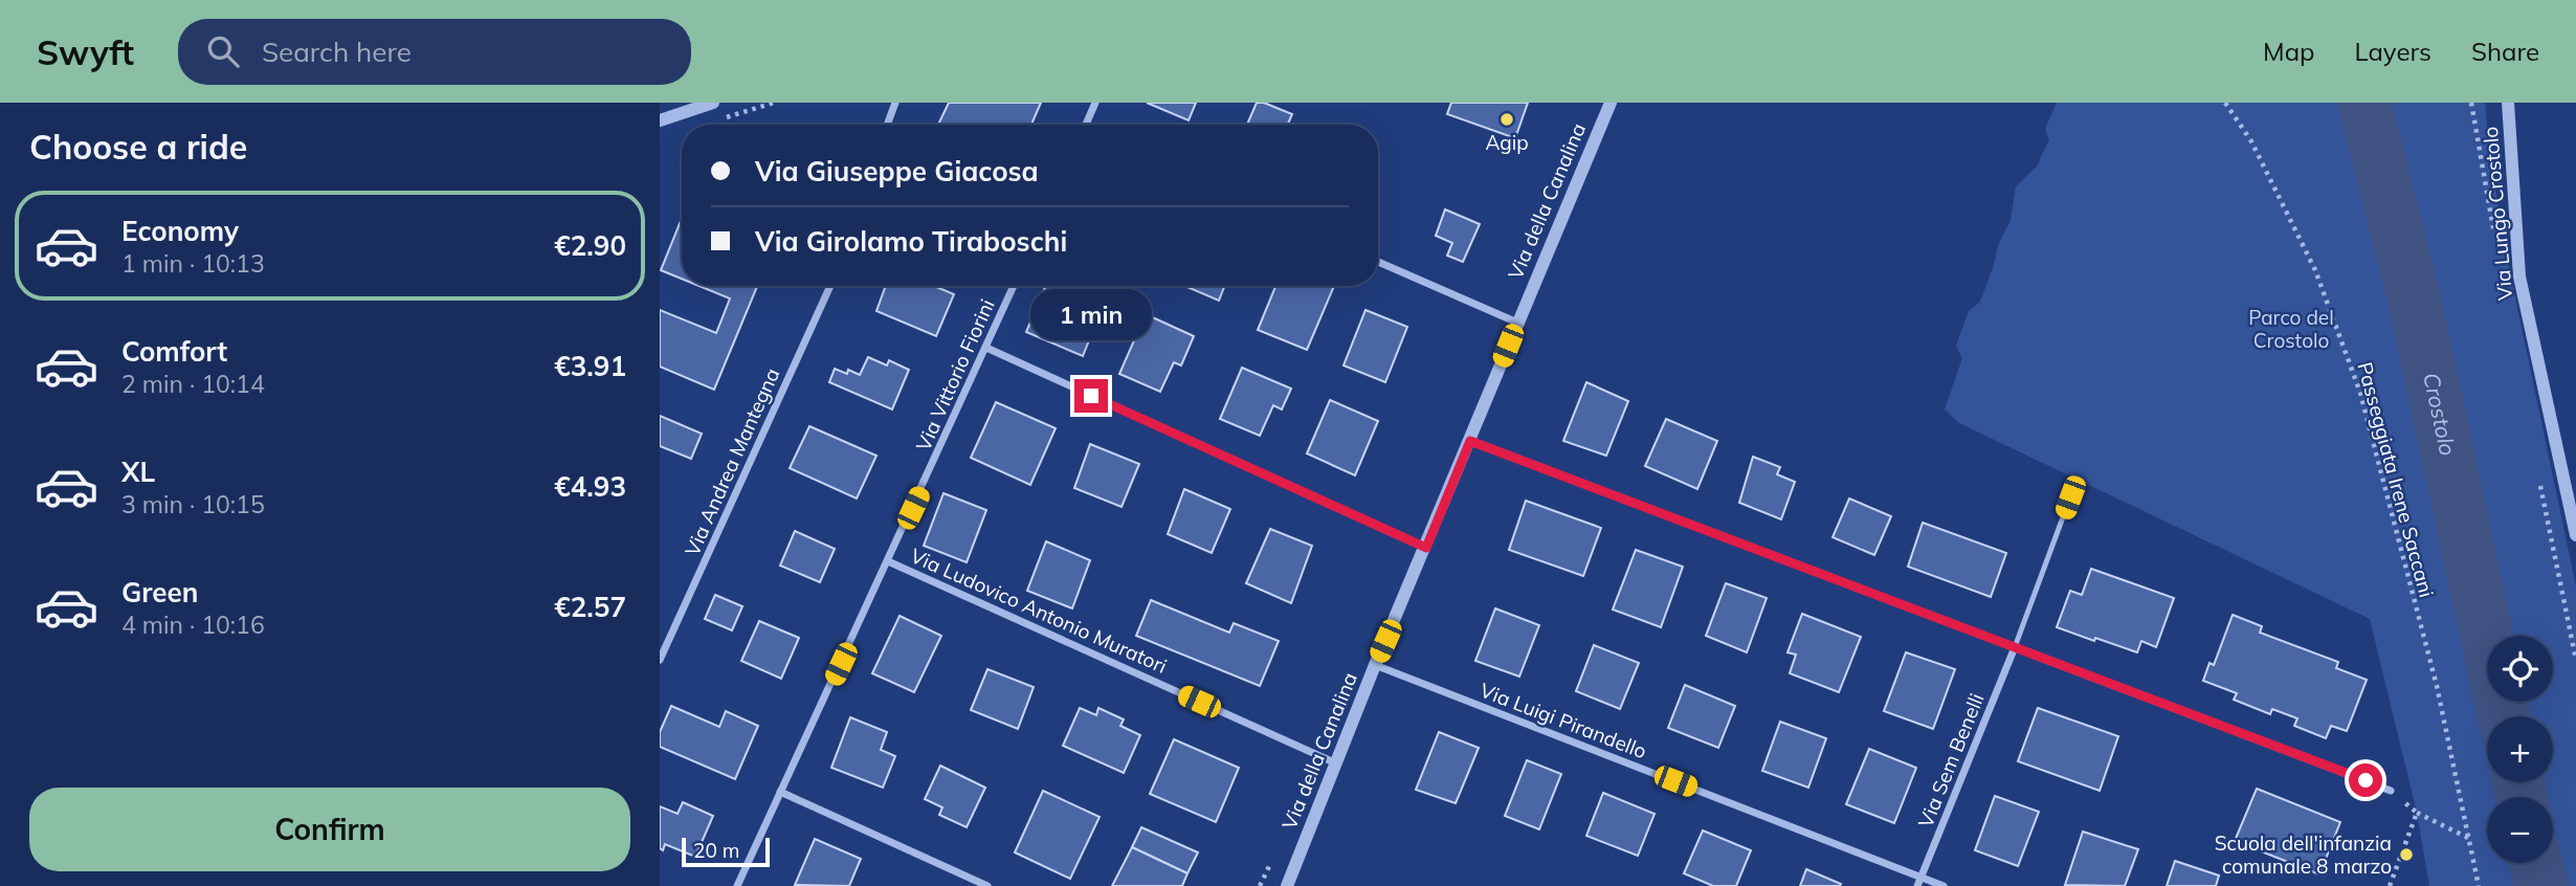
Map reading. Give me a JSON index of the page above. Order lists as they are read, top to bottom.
{
  "streets": {
    "street": [
      "Via della Canalina",
      "Via Lungo Crostolo",
      "Via Vittorio Fiorini",
      "Via Andrea Mantegna",
      "Via Ludovico Antonio Muratori",
      "Via Luigi Pirandello",
      "Via Sem Benelli"
    ],
    "path": ["Passeggiata Irene Saccani"]
  },
  "crossings": [
    ["Via della Canalina", "Via Ludovico Antonio Muratori"],
    ["Via della Canalina", "Via Luigi Pirandello"],
    ["Via Vittorio Fiorini", "Via Ludovico Antonio Muratori"],
    ["Via Luigi Pirandello", "Via Sem Benelli"]
  ],
  "water": ["Crostolo"],
  "parks": ["Parco del Crostolo"],
  "places": ["Agip", "Scuola dell'infanzia comunale 8 marzo"],
  "scale_bar": "20 m",
  "page": {
    "header": "Swyft",
    "search": "Search here",
    "nav": ["Map", "Layers", "Share"],
    "heading": "Choose a ride",
    "banner": ["Via Giuseppe Giacosa", "Via Girolamo Tiraboschi"],
    "list": [
      {
        "name": "Economy",
        "note": "1 min · 10:13",
        "value": "€2.90"
      },
      {
        "name": "Comfort",
        "note": "2 min · 10:14",
        "value": "€3.91"
      },
      {
        "name": "XL",
        "note": "3 min · 10:15",
        "value": "€4.93"
      },
      {
        "name": "Green",
        "note": "4 min · 10:16",
        "value": "€2.57"
      }
    ],
    "bubble": "1 min",
    "map_buttons": ["+", "−"],
    "buttons": "Confirm",
    "scale": "20 m"
  }
}
